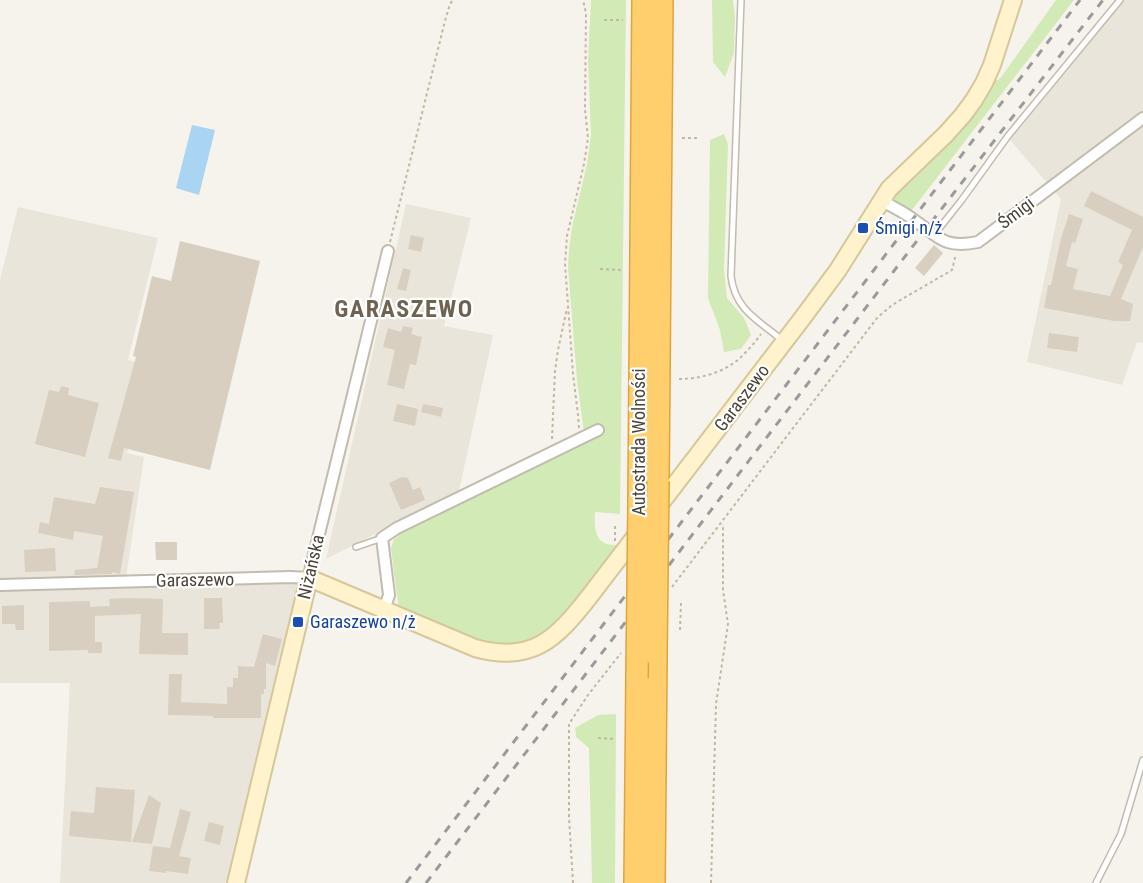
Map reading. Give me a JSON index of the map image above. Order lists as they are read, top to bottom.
{
  "streets": {
    "highway": ["Autostrada Wolności"],
    "street": ["Śmigi", "Garaszewo", "Niżańska"]
  },
  "crossings": [
    ["Garaszewo", "Niżańska"]
  ],
  "districts": ["GARASZEWO"],
  "places": {
    "transit": ["Śmigi n/ż", "Garaszewo n/ż"]
  }
}
